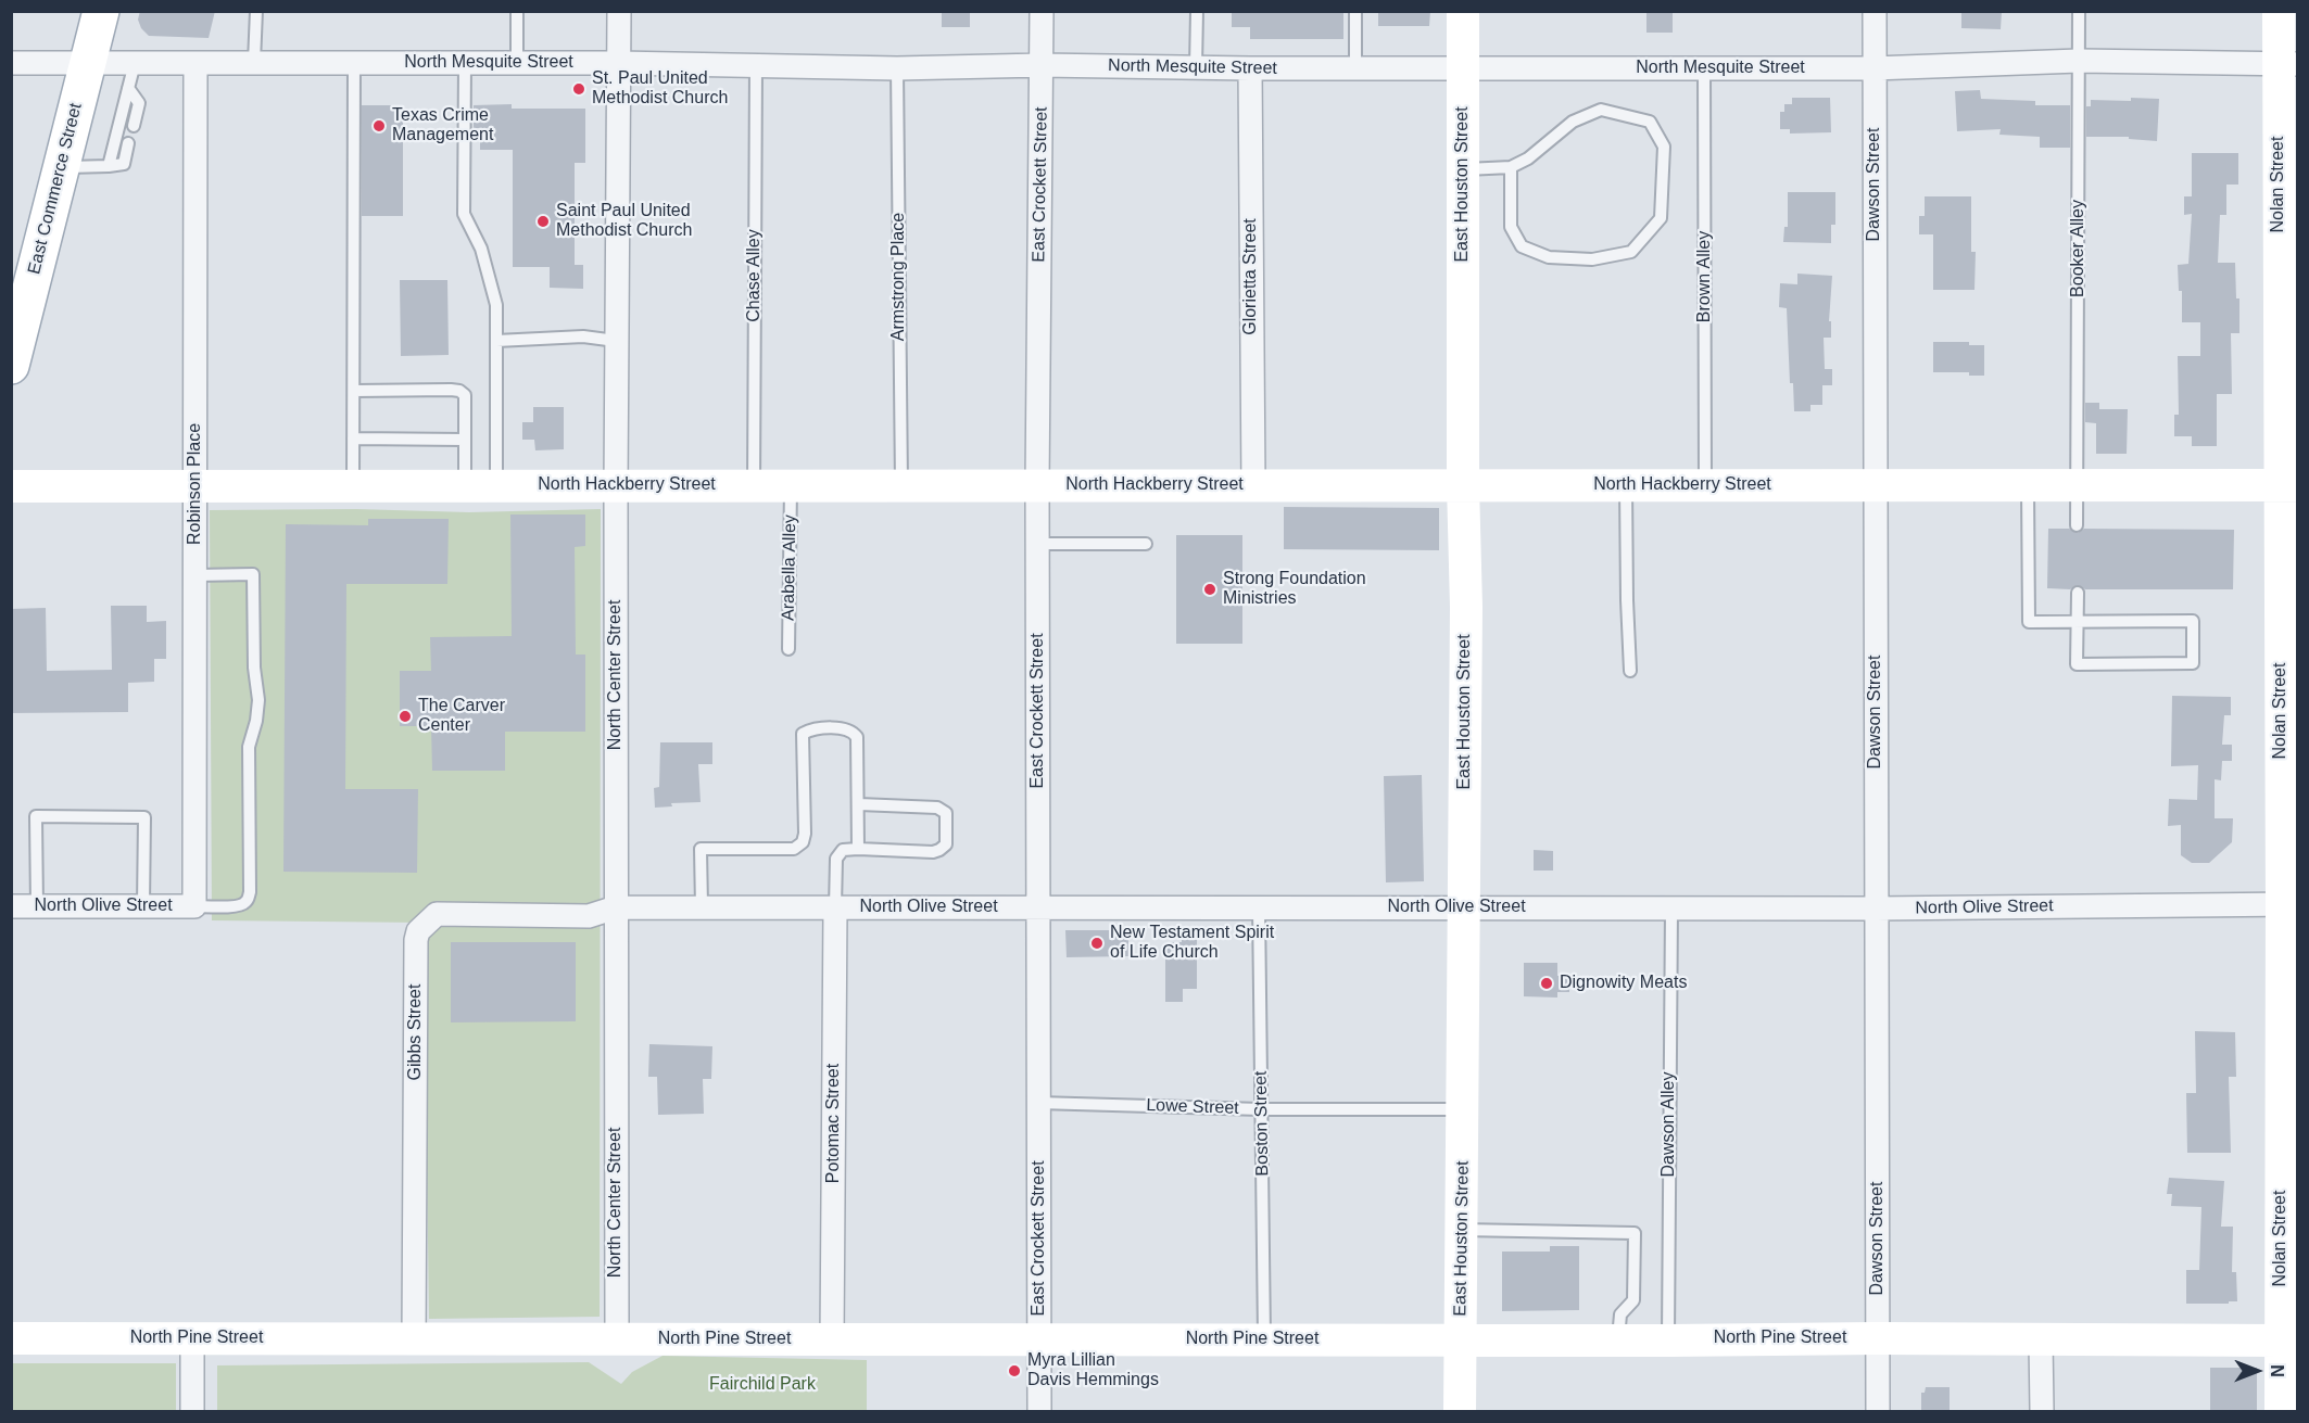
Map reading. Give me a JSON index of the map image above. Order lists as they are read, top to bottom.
{
  "streets": {
    "main road": ["East Commerce Street"],
    "street": [
      "North Mesquite Street",
      "East Crockett Street",
      "East Houston Street",
      "Dawson Street",
      "Nolan Street",
      "Glorietta Street",
      "Robinson Place",
      "North Hackberry Street",
      "North Center Street",
      "North Olive Street",
      "Gibbs Street",
      "Potomac Street",
      "North Pine Street"
    ],
    "lane": [
      "Booker Alley",
      "Chase Alley",
      "Armstrong Place",
      "Brown Alley",
      "Arabella Alley",
      "Lowe Street",
      "Boston Street",
      "Dawson Alley"
    ]
  },
  "crossings": [
    ["North Mesquite Street", "East Crockett Street"],
    ["North Mesquite Street", "East Houston Street"],
    ["North Mesquite Street", "Dawson Street"],
    ["North Mesquite Street", "Nolan Street"],
    ["North Mesquite Street", "East Commerce Street"],
    ["North Mesquite Street", "Booker Alley"],
    ["North Mesquite Street", "Chase Alley"],
    ["North Mesquite Street", "Armstrong Place"],
    ["North Mesquite Street", "Glorietta Street"],
    ["North Mesquite Street", "Brown Alley"],
    ["North Mesquite Street", "Robinson Place"],
    ["North Mesquite Street", "North Center Street"],
    ["East Crockett Street", "North Hackberry Street"],
    ["East Crockett Street", "North Olive Street"],
    ["East Crockett Street", "Lowe Street"],
    ["East Crockett Street", "North Pine Street"],
    ["East Houston Street", "North Hackberry Street"],
    ["East Houston Street", "North Olive Street"],
    ["East Houston Street", "Lowe Street"],
    ["East Houston Street", "North Pine Street"],
    ["Dawson Street", "North Hackberry Street"],
    ["Dawson Street", "North Olive Street"],
    ["Dawson Street", "North Pine Street"],
    ["Nolan Street", "North Hackberry Street"],
    ["Nolan Street", "North Olive Street"],
    ["Nolan Street", "North Pine Street"],
    ["Booker Alley", "North Hackberry Street"],
    ["Chase Alley", "North Hackberry Street"],
    ["Armstrong Place", "North Hackberry Street"],
    ["Glorietta Street", "North Hackberry Street"],
    ["Brown Alley", "North Hackberry Street"],
    ["Robinson Place", "North Hackberry Street"],
    ["Robinson Place", "North Olive Street"],
    ["North Hackberry Street", "Arabella Alley"],
    ["North Hackberry Street", "North Center Street"],
    ["North Center Street", "North Olive Street"],
    ["North Center Street", "Gibbs Street"],
    ["North Center Street", "North Pine Street"],
    ["North Olive Street", "Gibbs Street"],
    ["North Olive Street", "Potomac Street"],
    ["North Olive Street", "Boston Street"],
    ["North Olive Street", "Dawson Alley"],
    ["Gibbs Street", "North Pine Street"],
    ["Lowe Street", "Boston Street"],
    ["Potomac Street", "North Pine Street"],
    ["Boston Street", "North Pine Street"],
    ["Dawson Alley", "North Pine Street"]
  ],
  "parks": ["Fairchild Park"],
  "places": [
    "St. Paul United Methodist Church",
    "Texas Crime Management",
    "Saint Paul United Methodist Church",
    "Strong Foundation Ministries",
    "The Carver Center",
    "New Testament Spirit of Life Church",
    "Dignowity Meats",
    "Myra Lillian Davis Hemmings"
  ],
  "north": "right"
}
